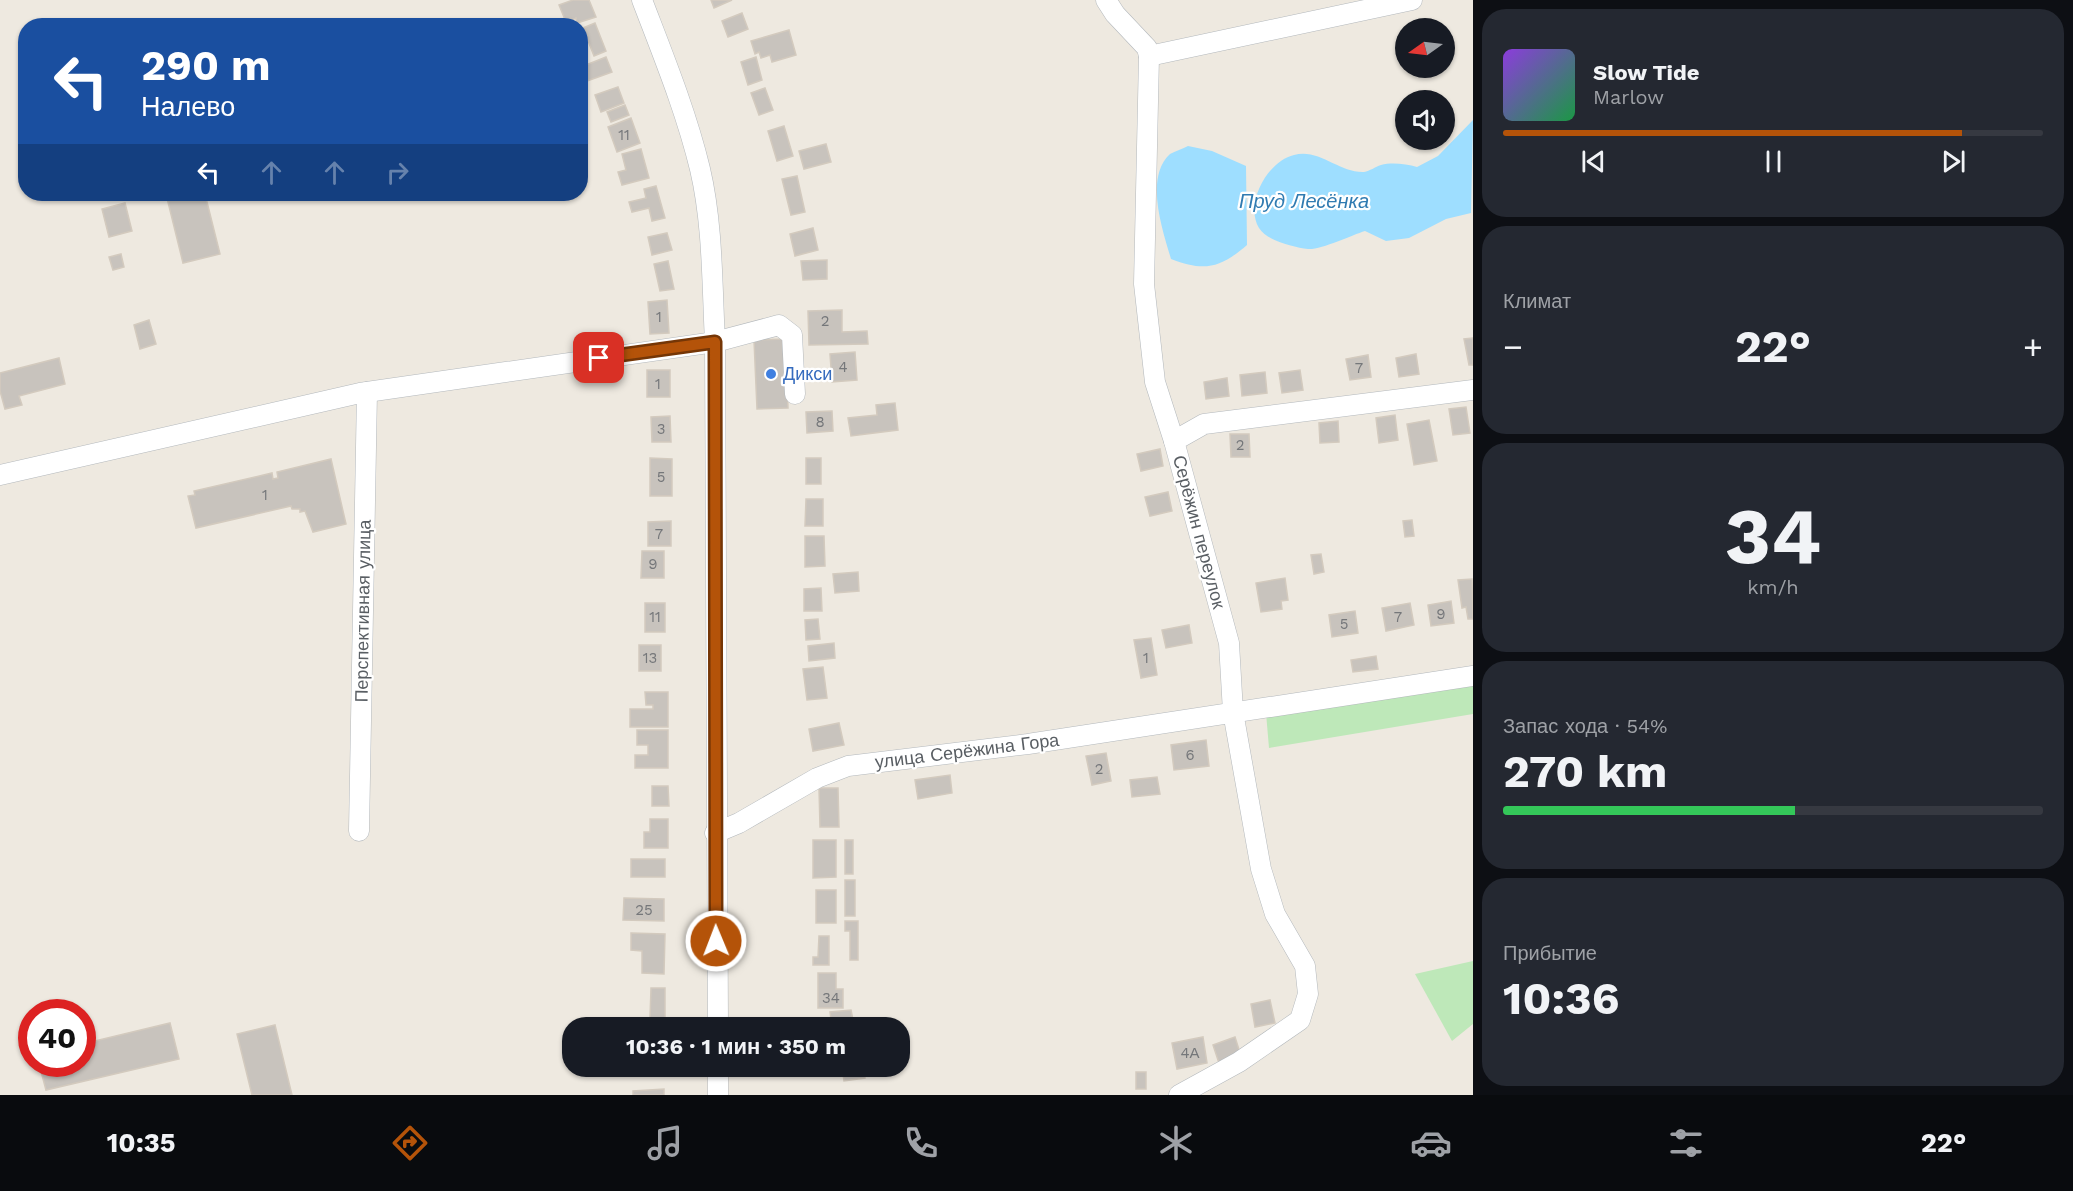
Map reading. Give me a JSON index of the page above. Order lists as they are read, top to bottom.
{
  "streets": {
    "street": ["Серёжин переулок", "Перспективная улица", "улица Серёжина Гора"]
  },
  "crossings": [
    ["Серёжин переулок", "улица Серёжина Гора"]
  ],
  "water": ["Пруд Лесёнка"],
  "places": ["Дикси"],
  "house_numbers": [
    "11",
    "1",
    "2",
    "4",
    "7",
    "1",
    "8",
    "3",
    "2",
    "5",
    "1",
    "7",
    "9",
    "9",
    "11",
    "7",
    "5",
    "13",
    "1",
    "6",
    "2",
    "25",
    "34",
    "4А"
  ],
  "north": "left",
  "page": {
    "turn": ["290 m", "Налево"],
    "song": ["Slow Tide", "Marlow"],
    "tile": [
      "Климат",
      ["34", "km/h"],
      ["Запас хода · 54%", "270 km"],
      ["Прибытие", "10:36"]
    ],
    "heat": ["−", "22°", "+"],
    "limit": "40",
    "trip": "10:36 · 1 мин · 350 m",
    "tabs": ["10:35", "22°"]
  }
}
